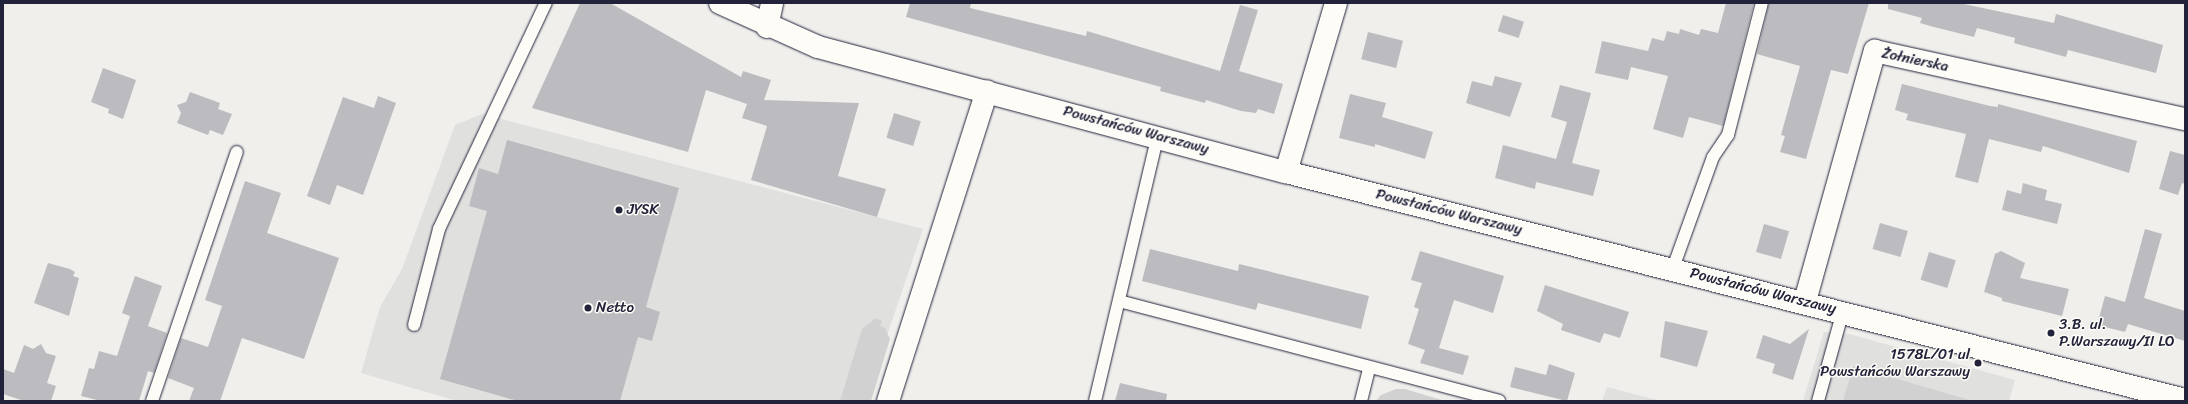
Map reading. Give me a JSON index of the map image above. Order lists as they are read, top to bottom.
{
  "streets": {
    "street": ["Żołnierska", "Powstańców Warszawy"]
  },
  "crossings": [
    ["Żołnierska", "Powstańców Warszawy"]
  ],
  "places": [
    "JYSK",
    "Netto",
    "3.B. ul. P.Warszawy/II LO",
    "1578L/01 ul Powstańców Warszawy"
  ]
}
